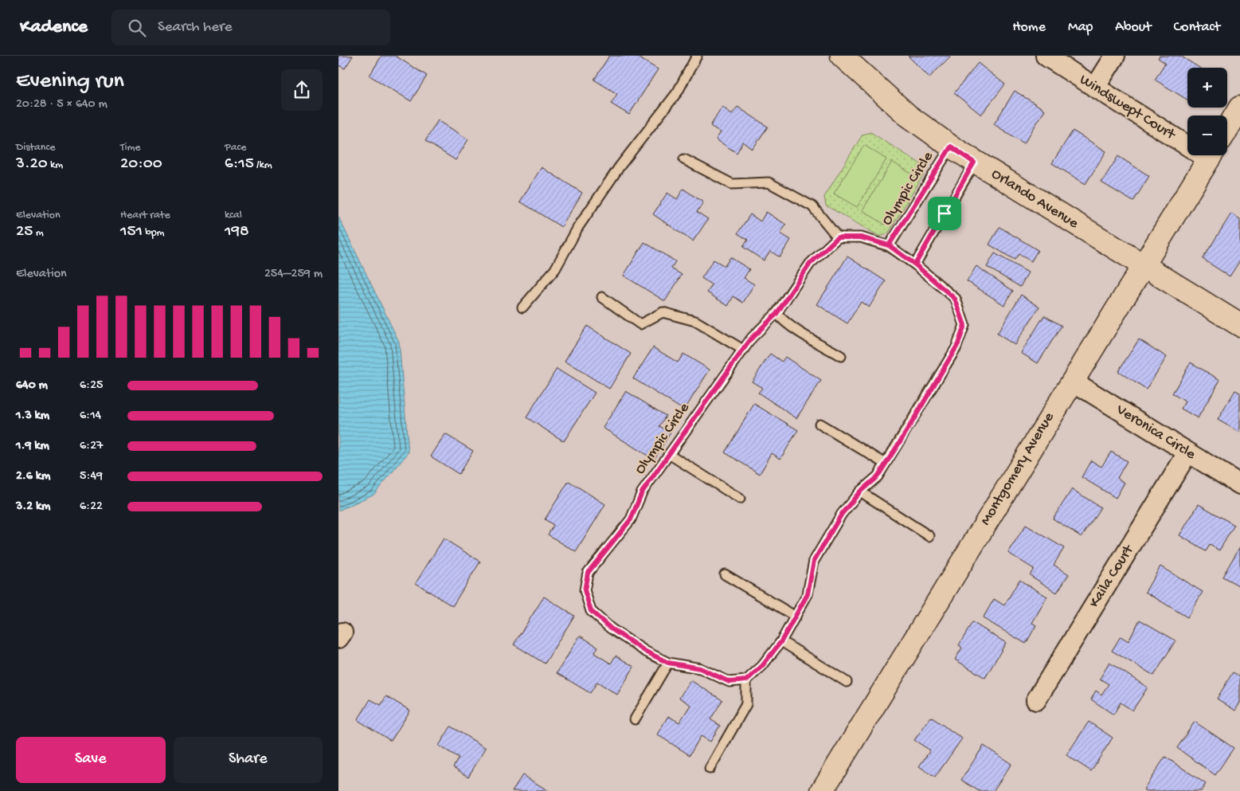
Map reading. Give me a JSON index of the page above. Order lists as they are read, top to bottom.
{
  "streets": {
    "street": [
      "Windswept Court",
      "Orlando Avenue",
      "Veronica Circle",
      "Montgomery Avenue",
      "Kaila Court"
    ],
    "lane": ["Olympic Circle"]
  },
  "crossings": [
    ["Olympic Circle", "Orlando Avenue"],
    ["Orlando Avenue", "Montgomery Avenue"],
    ["Veronica Circle", "Montgomery Avenue"],
    ["Veronica Circle", "Kaila Court"]
  ],
  "page": {
    "header": "Kadence",
    "search": "Search here",
    "nav": [
      "Home",
      "Map",
      "About",
      "Contact"
    ],
    "heading": ["Evening run", "20:28 · 5 × 640 m"],
    "map_buttons": ["+", "−"],
    "stats": [
      ["Distance", "3.20 km"],
      ["Time", "20:00"],
      ["Pace", "6:15 /km"],
      ["Elevation", "25 m"],
      ["Heart rate", "151 bpm"],
      ["kcal", "198"]
    ],
    "chart": ["Elevation", "254–259 m"],
    "list": [
      {
        "name": "640 m",
        "note": "6:25"
      },
      {
        "name": "1.3 km",
        "note": "6:14"
      },
      {
        "name": "1.9 km",
        "note": "6:27"
      },
      {
        "name": "2.6 km",
        "note": "5:49"
      },
      {
        "name": "3.2 km",
        "note": "6:22"
      }
    ],
    "buttons": ["Save", "Share"]
  }
}
